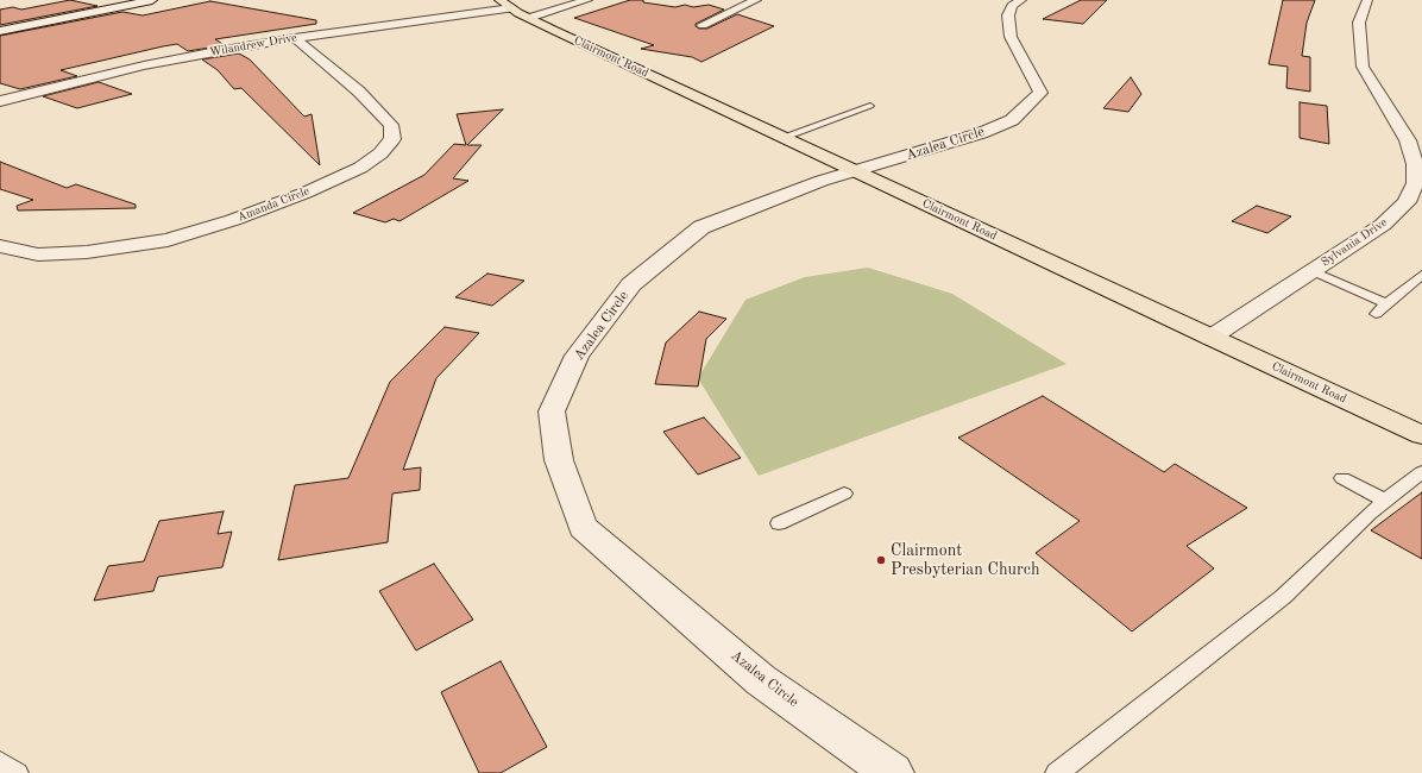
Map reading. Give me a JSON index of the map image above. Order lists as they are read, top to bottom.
{
  "streets": {
    "main road": ["Clairmont Road"],
    "street": [
      "Wilandrew Drive",
      "Azalea Circle",
      "Amanda Circle",
      "Sylvania Drive"
    ]
  },
  "crossings": [
    ["Wilandrew Drive", "Clairmont Road"],
    ["Wilandrew Drive", "Amanda Circle"],
    ["Clairmont Road", "Azalea Circle"],
    ["Clairmont Road", "Sylvania Drive"]
  ],
  "places": ["Clairmont Presbyterian Church"]
}
